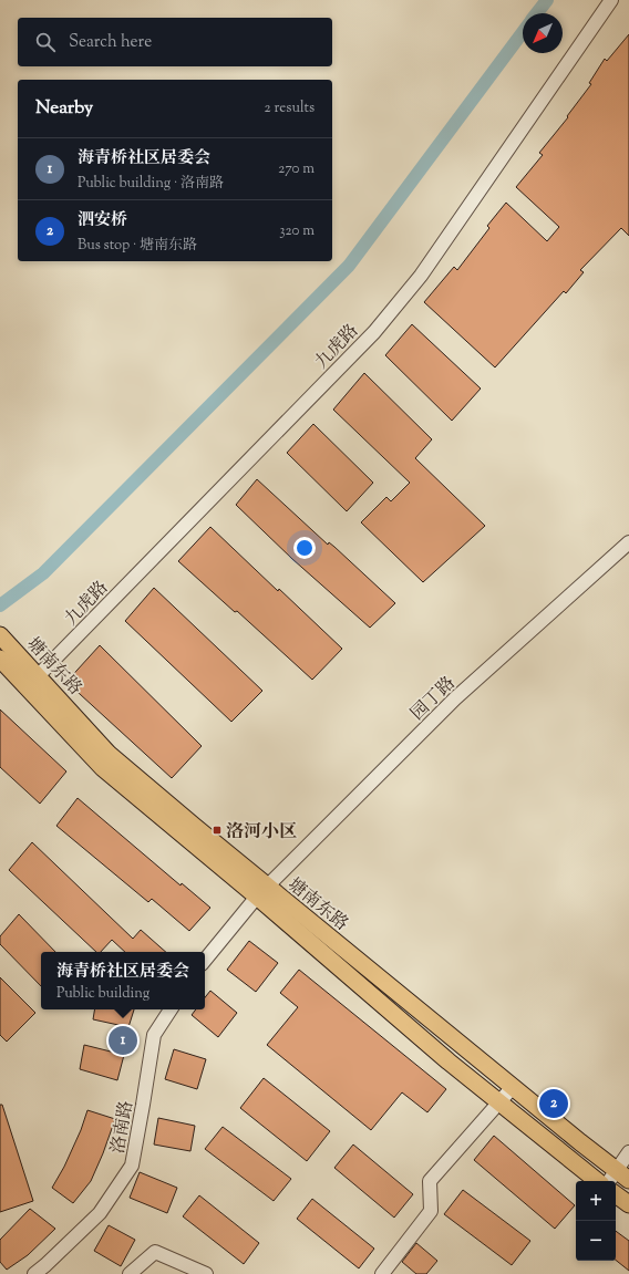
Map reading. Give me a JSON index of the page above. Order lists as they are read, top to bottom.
{
  "streets": {
    "main road": ["塘南东路"],
    "street": ["九虎路", "园丁路", "洛南路"]
  },
  "crossings": [
    ["九虎路", "塘南东路"],
    ["塘南东路", "园丁路"]
  ],
  "places": {
    "transit": ["洛河小区"]
  },
  "north": "bottom left",
  "page": {
    "search": "Search here",
    "heading": ["Nearby", "2 results"],
    "list": [
      {
        "mark": "1",
        "name": "海青桥社区居委会",
        "note": "Public building · 洛南路",
        "value": "270 m"
      },
      {
        "mark": "2",
        "name": "泗安桥",
        "note": "Bus stop · 塘南东路",
        "value": "320 m"
      }
    ],
    "popup": ["海青桥社区居委会", "Public building"],
    "pins": ["1", "2"],
    "map_buttons": ["+", "−"]
  }
}
